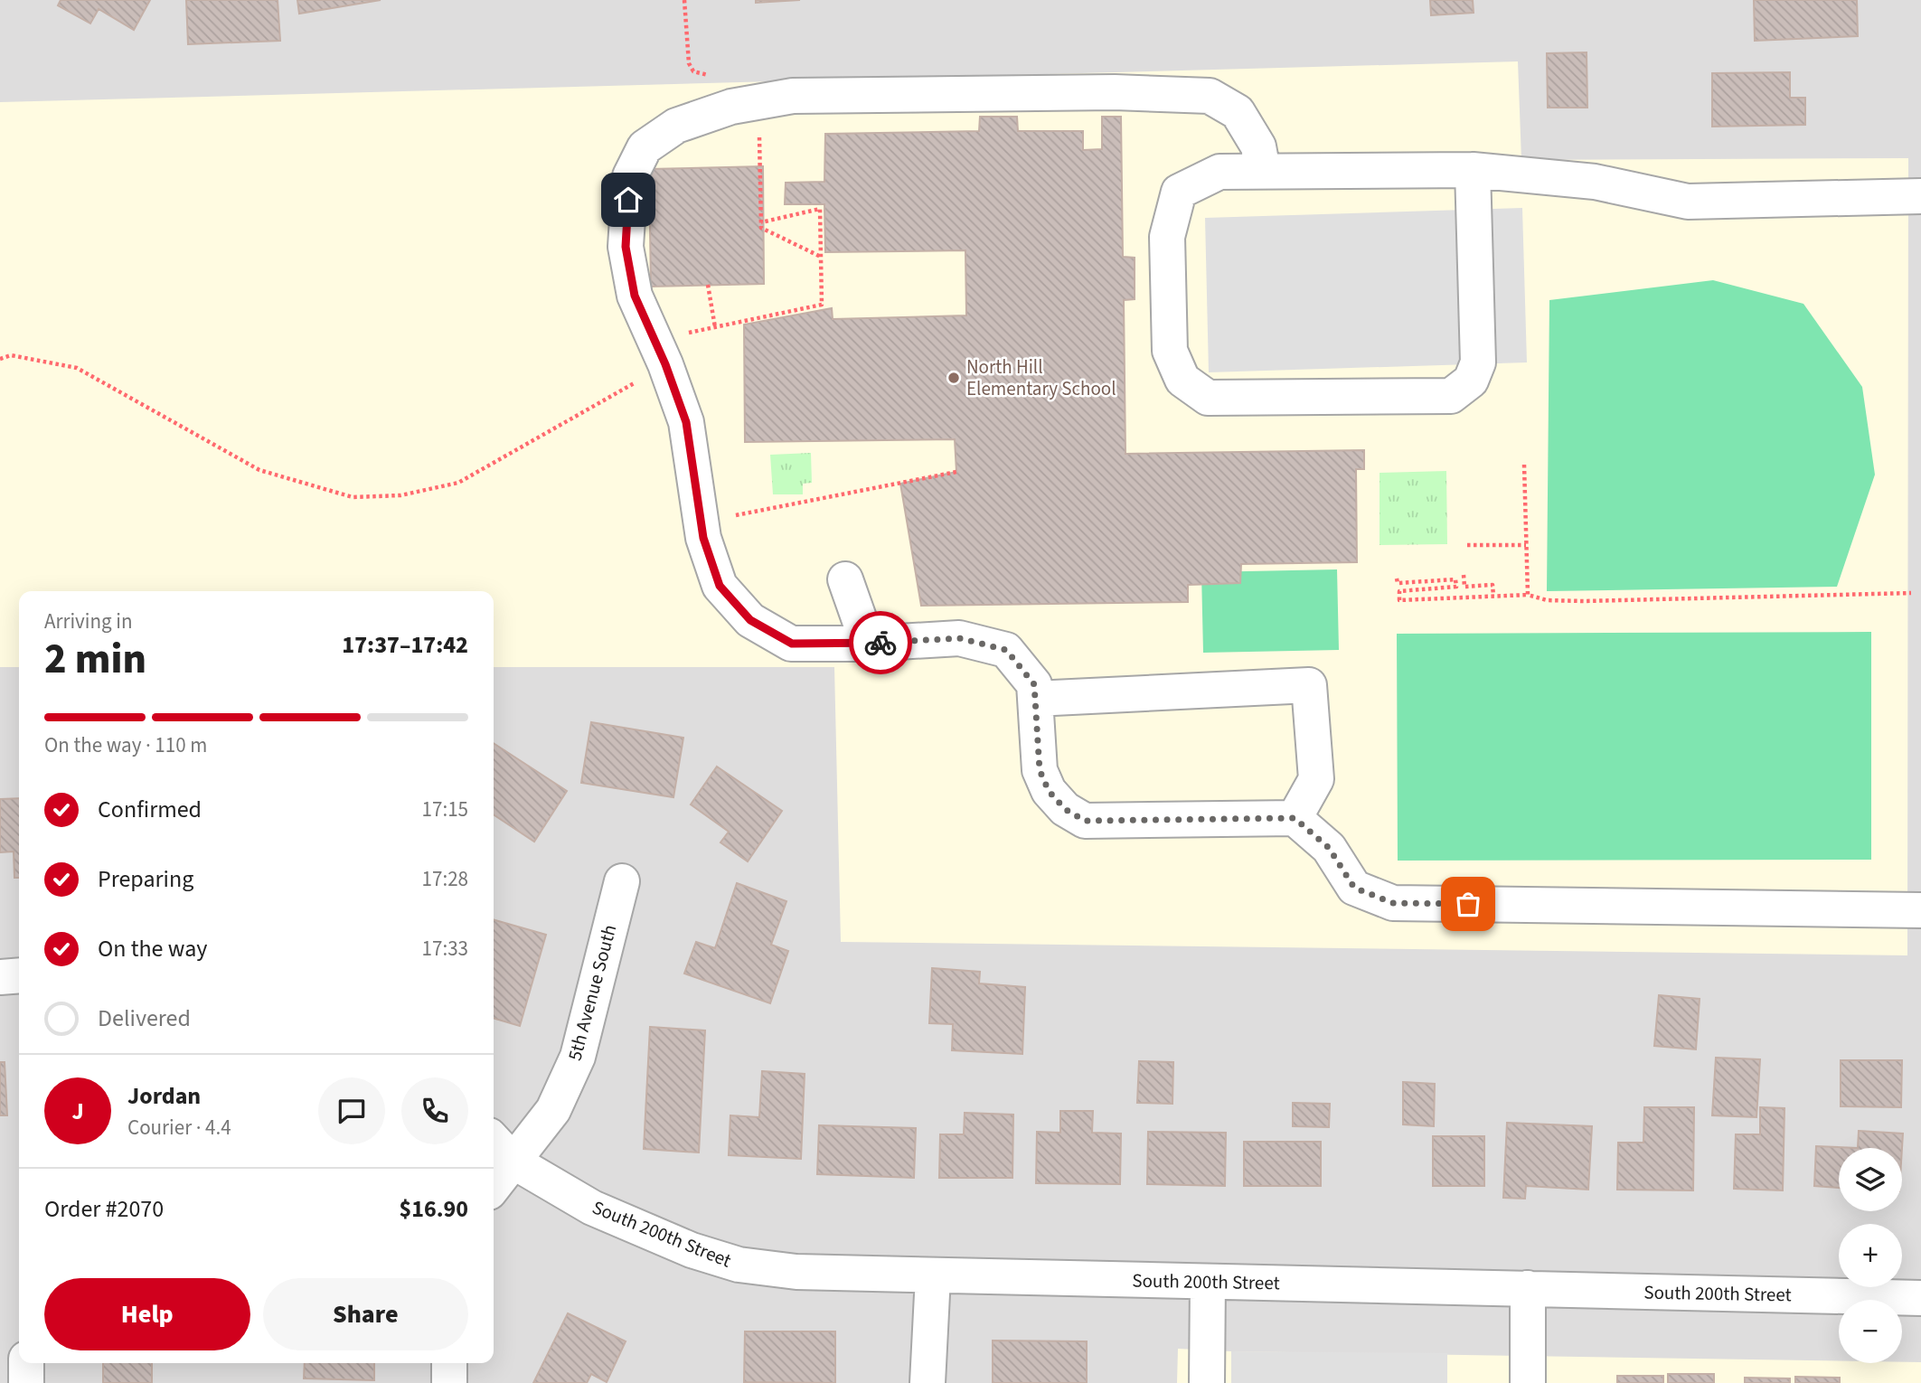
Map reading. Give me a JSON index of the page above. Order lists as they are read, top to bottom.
{
  "streets": {
    "street": ["5th Avenue South", "South 200th Street"]
  },
  "crossings": [
    ["5th Avenue South", "South 200th Street"]
  ],
  "places": ["North Hill Elementary School"],
  "page": {
    "heading": ["2 min", "Arriving in", "17:37–17:42"],
    "panel": [
      "Jordan",
      "Courier · 4.4",
      "Order #2070",
      "$16.90"
    ],
    "bar": "On the way · 110 m",
    "list": [
      ["Confirmed", "17:15"],
      ["Preparing", "17:28"],
      ["On the way", "17:33"],
      "Delivered"
    ],
    "round": "J",
    "map_buttons": ["+", "−"],
    "buttons": ["Help", "Share"]
  }
}
